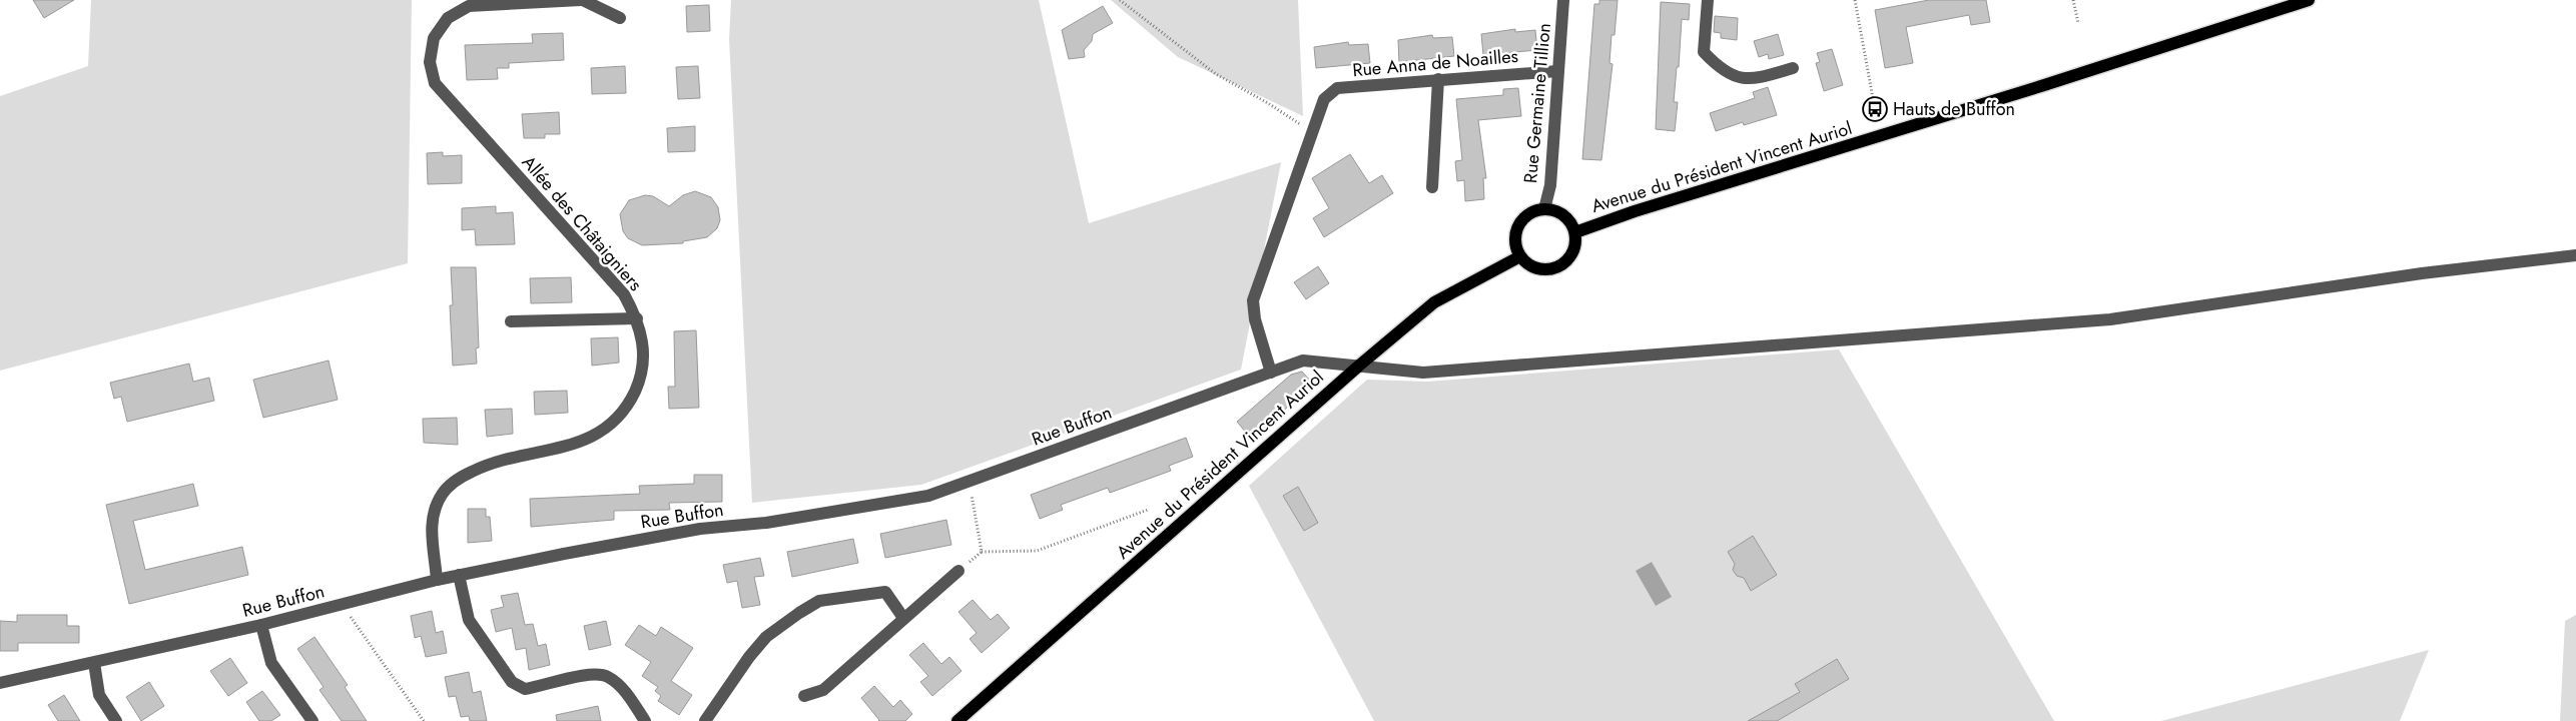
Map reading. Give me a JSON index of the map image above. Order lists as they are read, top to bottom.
{
  "streets": {
    "main road": ["Avenue du Président Vincent Auriol"],
    "street": [
      "Rue Anna de Noailles",
      "Rue Germaine Tillion",
      "Allée des Châtaigniers",
      "Rue Buffon"
    ]
  },
  "crossings": [
    ["Rue Anna de Noailles", "Rue Germaine Tillion"],
    ["Rue Anna de Noailles", "Rue Buffon"],
    ["Rue Germaine Tillion", "Avenue du Président Vincent Auriol"],
    ["Avenue du Président Vincent Auriol", "Rue Buffon"],
    ["Allée des Châtaigniers", "Rue Buffon"]
  ],
  "places": {
    "bus stop": ["Hauts de Buffon"]
  }
}
